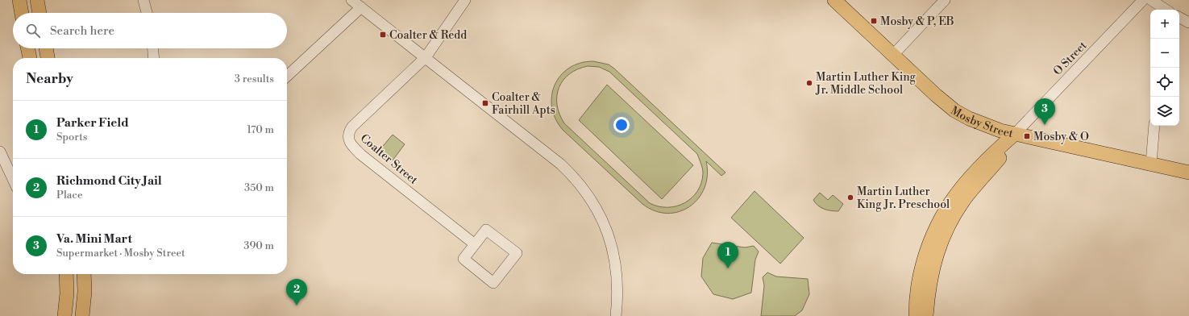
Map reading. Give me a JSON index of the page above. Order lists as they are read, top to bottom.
{
  "streets": {
    "main road": ["Mosby Street"],
    "street": ["O Street", "Coalter Street"]
  },
  "crossings": [
    ["O Street", "Mosby Street"]
  ],
  "places": {
    "transit": [
      "Mosby & P, EB",
      "Coalter & Redd",
      "Coalter & Fairhill Apts",
      "Mosby & O"
    ],
    "other": ["Martin Luther King Jr. Middle School", "Martin Luther King Jr. Preschool"]
  },
  "page": {
    "map_buttons": ["+", "−"],
    "search": "Search here",
    "heading": ["Nearby", "3 results"],
    "pins": ["3", "1", "2"],
    "list": [
      {
        "mark": "1",
        "name": "Parker Field",
        "note": "Sports",
        "value": "170 m"
      },
      {
        "mark": "2",
        "name": "Richmond City Jail",
        "note": "Place",
        "value": "350 m"
      },
      {
        "mark": "3",
        "name": "Va. Mini Mart",
        "note": "Supermarket · Mosby Street",
        "value": "390 m"
      }
    ]
  }
}
